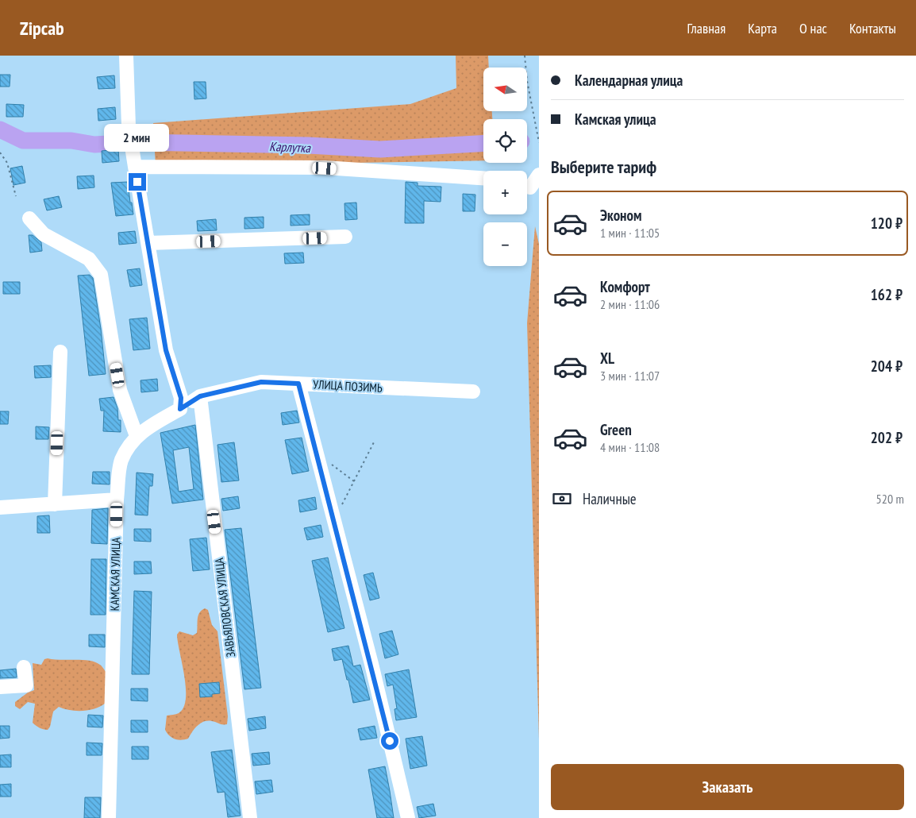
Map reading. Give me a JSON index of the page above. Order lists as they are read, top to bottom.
{
  "streets": {
    "street": ["УЛИЦА ПОЗИМЬ", "КАМСКАЯ УЛИЦА", "ЗАВЬЯЛОВСКАЯ УЛИЦА"]
  },
  "crossings": [
    ["УЛИЦА ПОЗИМЬ", "КАМСКАЯ УЛИЦА"],
    ["УЛИЦА ПОЗИМЬ", "ЗАВЬЯЛОВСКАЯ УЛИЦА"]
  ],
  "water": ["Карлутка"],
  "north": "left",
  "page": {
    "header": "Zipcab",
    "nav": [
      "Главная",
      "Карта",
      "О нас",
      "Контакты"
    ],
    "banner": ["Календарная улица", "Камская улица"],
    "map_buttons": ["+", "−"],
    "bubble": "2 мин",
    "heading": "Выберите тариф",
    "list": [
      {
        "name": "Эконом",
        "note": "1 мин · 11:05",
        "value": "120 ₽"
      },
      {
        "name": "Комфорт",
        "note": "2 мин · 11:06",
        "value": "162 ₽"
      },
      {
        "name": "XL",
        "note": "3 мин · 11:07",
        "value": "204 ₽"
      },
      {
        "name": "Green",
        "note": "4 мин · 11:08",
        "value": "202 ₽"
      }
    ],
    "pay": ["Наличные", "520 m"],
    "buttons": "Заказать"
  }
}
